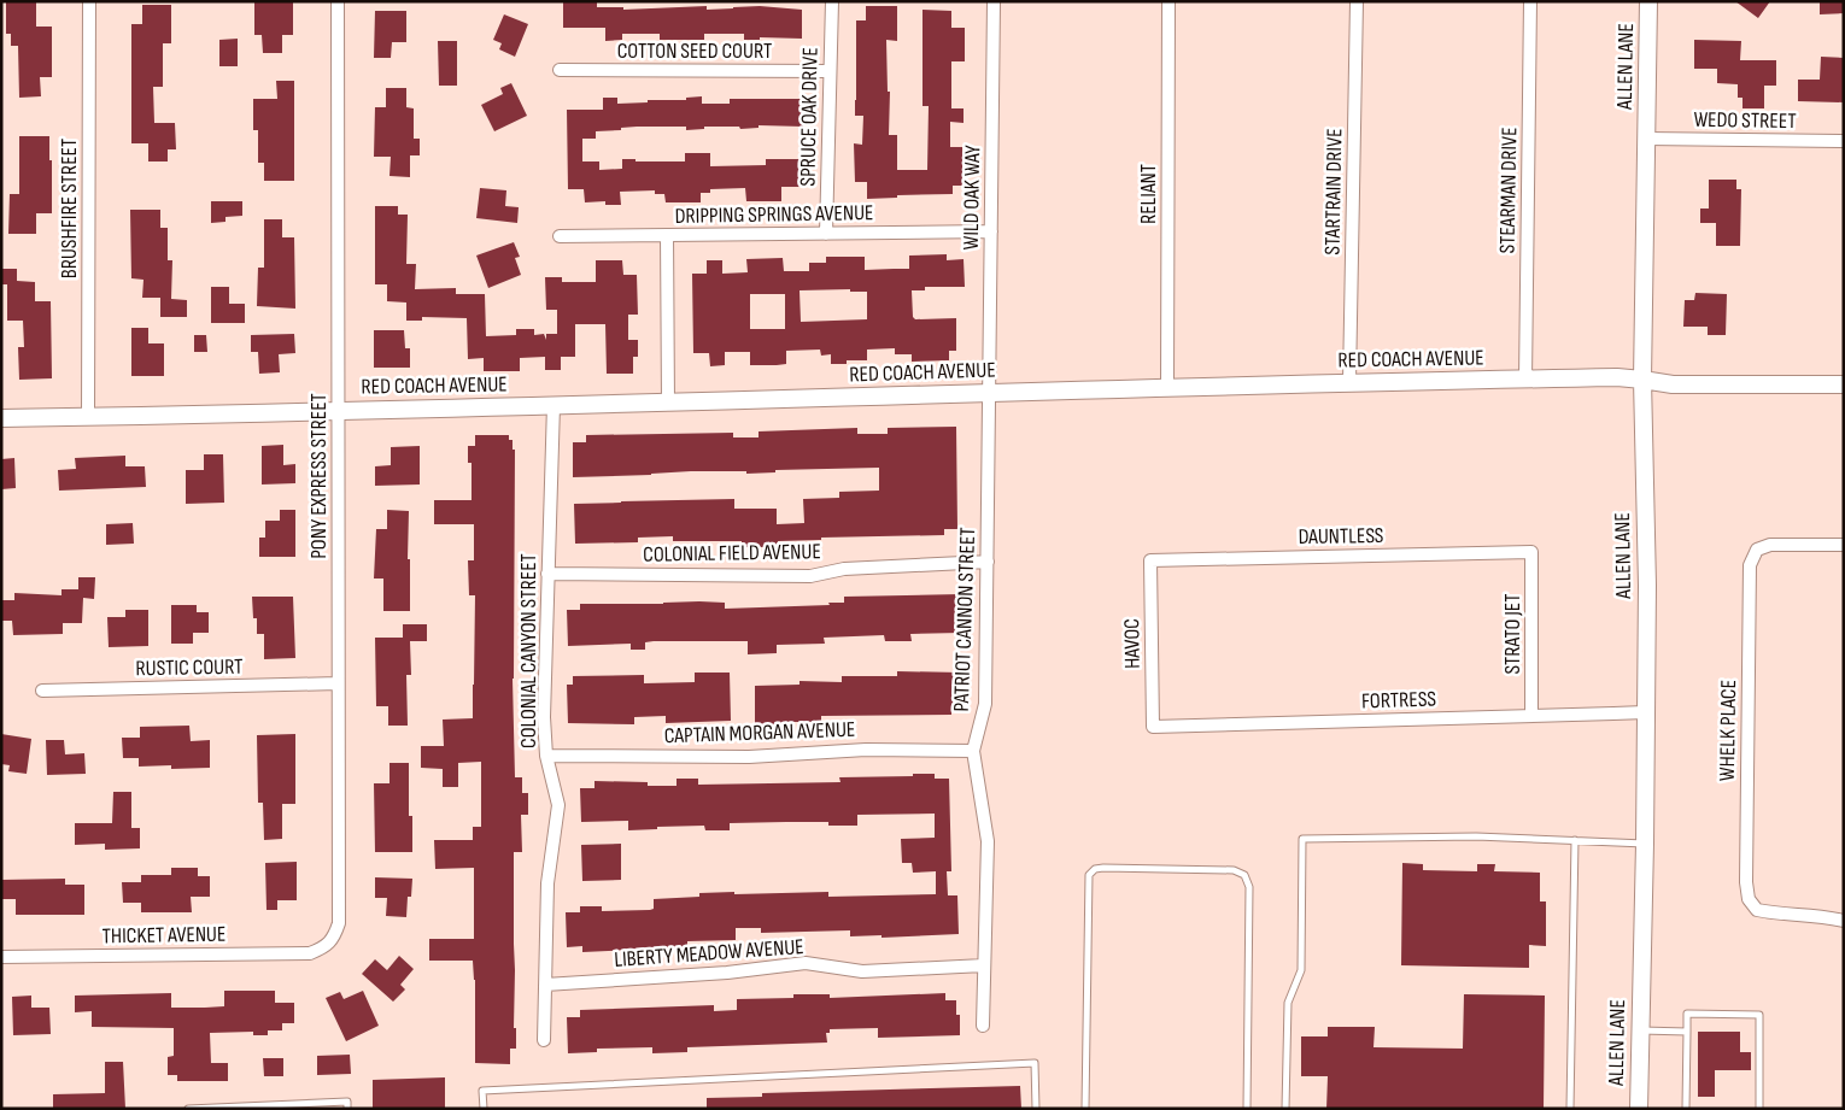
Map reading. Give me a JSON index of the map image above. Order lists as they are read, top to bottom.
{
  "streets": {
    "street": [
      "COTTON SEED COURT",
      "ALLEN LANE",
      "SPRUCE OAK DRIVE",
      "WEDO STREET",
      "STEARMAN DRIVE",
      "STARTRAIN DRIVE",
      "RELIANT",
      "WILD OAK WAY",
      "BRUSHFIRE STREET",
      "DRIPPING SPRINGS AVENUE",
      "RED COACH AVENUE",
      "PONY EXPRESS STREET",
      "DAUNTLESS",
      "COLONIAL FIELD AVENUE",
      "PATRIOT CANNON STREET",
      "STRATO JET",
      "HAVOC",
      "COLONIAL CANYON STREET",
      "RUSTIC COURT",
      "FORTRESS",
      "WHELK PLACE",
      "CAPTAIN MORGAN AVENUE",
      "THICKET AVENUE",
      "LIBERTY MEADOW AVENUE"
    ]
  },
  "crossings": [
    ["COTTON SEED COURT", "SPRUCE OAK DRIVE"],
    ["ALLEN LANE", "WEDO STREET"],
    ["ALLEN LANE", "RED COACH AVENUE"],
    ["ALLEN LANE", "FORTRESS"],
    ["SPRUCE OAK DRIVE", "DRIPPING SPRINGS AVENUE"],
    ["STEARMAN DRIVE", "RED COACH AVENUE"],
    ["STARTRAIN DRIVE", "RED COACH AVENUE"],
    ["RELIANT", "RED COACH AVENUE"],
    ["WILD OAK WAY", "DRIPPING SPRINGS AVENUE"],
    ["WILD OAK WAY", "RED COACH AVENUE"],
    ["WILD OAK WAY", "PATRIOT CANNON STREET"],
    ["BRUSHFIRE STREET", "RED COACH AVENUE"],
    ["RED COACH AVENUE", "PONY EXPRESS STREET"],
    ["RED COACH AVENUE", "PATRIOT CANNON STREET"],
    ["RED COACH AVENUE", "COLONIAL CANYON STREET"],
    ["PONY EXPRESS STREET", "RUSTIC COURT"],
    ["PONY EXPRESS STREET", "THICKET AVENUE"],
    ["DAUNTLESS", "STRATO JET"],
    ["DAUNTLESS", "HAVOC"],
    ["COLONIAL FIELD AVENUE", "PATRIOT CANNON STREET"],
    ["COLONIAL FIELD AVENUE", "COLONIAL CANYON STREET"],
    ["PATRIOT CANNON STREET", "CAPTAIN MORGAN AVENUE"],
    ["PATRIOT CANNON STREET", "LIBERTY MEADOW AVENUE"],
    ["STRATO JET", "FORTRESS"],
    ["HAVOC", "FORTRESS"],
    ["COLONIAL CANYON STREET", "CAPTAIN MORGAN AVENUE"],
    ["COLONIAL CANYON STREET", "LIBERTY MEADOW AVENUE"]
  ]
}
